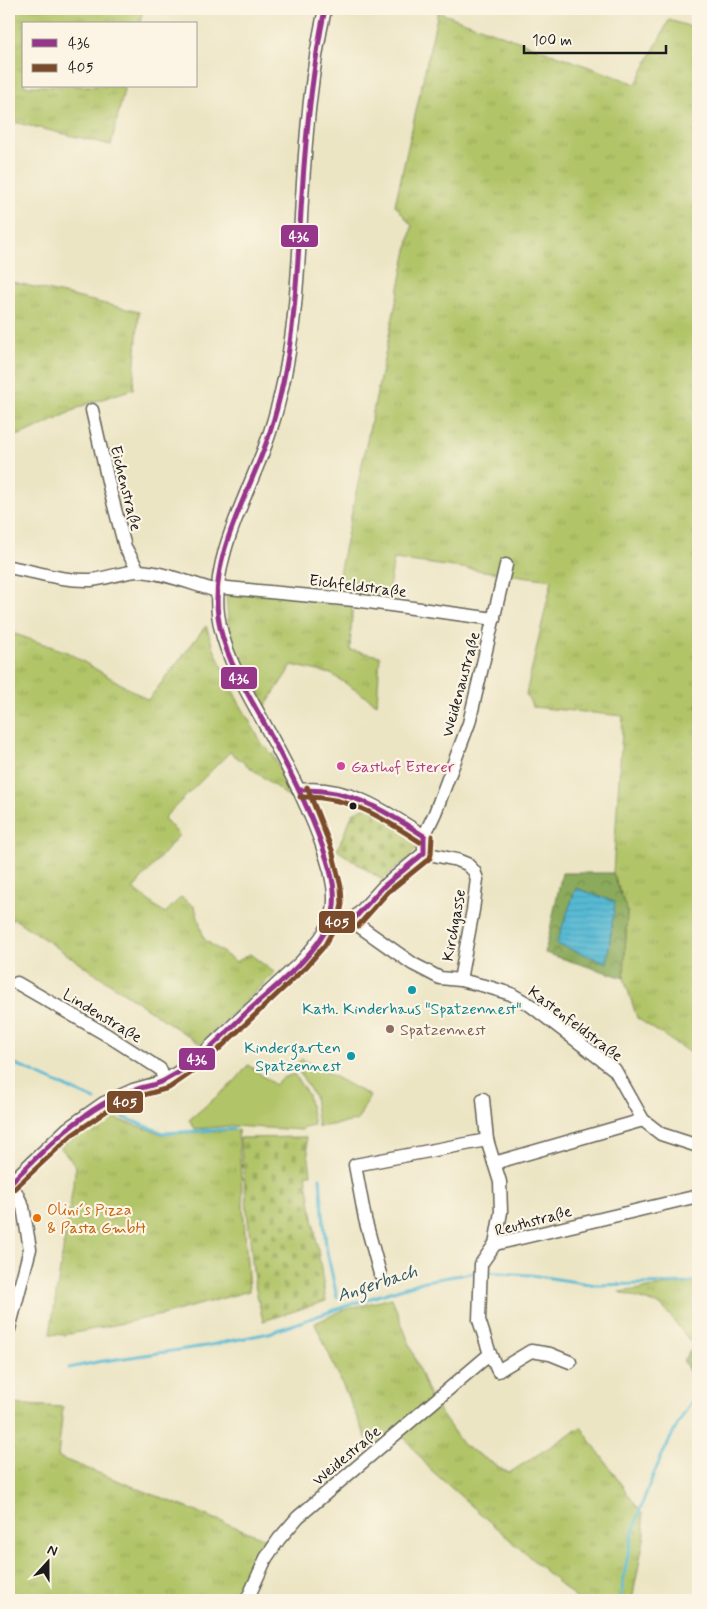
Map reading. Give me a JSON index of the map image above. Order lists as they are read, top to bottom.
{
  "streets": {
    "street": [
      "Eichenstraße",
      "Eichfeldstraße",
      "Weidenaustraße",
      "Kirchgasse",
      "Lindenstraße",
      "Kastenfeldstraße",
      "Reuthstraße",
      "Weidestraße"
    ]
  },
  "crossings": [
    ["Eichenstraße", "Eichfeldstraße"],
    ["Eichfeldstraße", "Weidenaustraße"],
    ["Kirchgasse", "Kastenfeldstraße"],
    ["Reuthstraße", "Weidestraße"]
  ],
  "water": ["Angerbach"],
  "places": [
    "Gasthof Esterer",
    "Kath. Kinderhaus \"Spatzennest\"",
    "Spatzennest",
    "Kindergarten Spatzennest",
    "Olini´s Pizza & Pasta GmbH"
  ],
  "lines": ["transit line 436", "transit line 405"],
  "legend": ["436", "405"],
  "scale_bar": "100 m",
  "north": "top"
}
